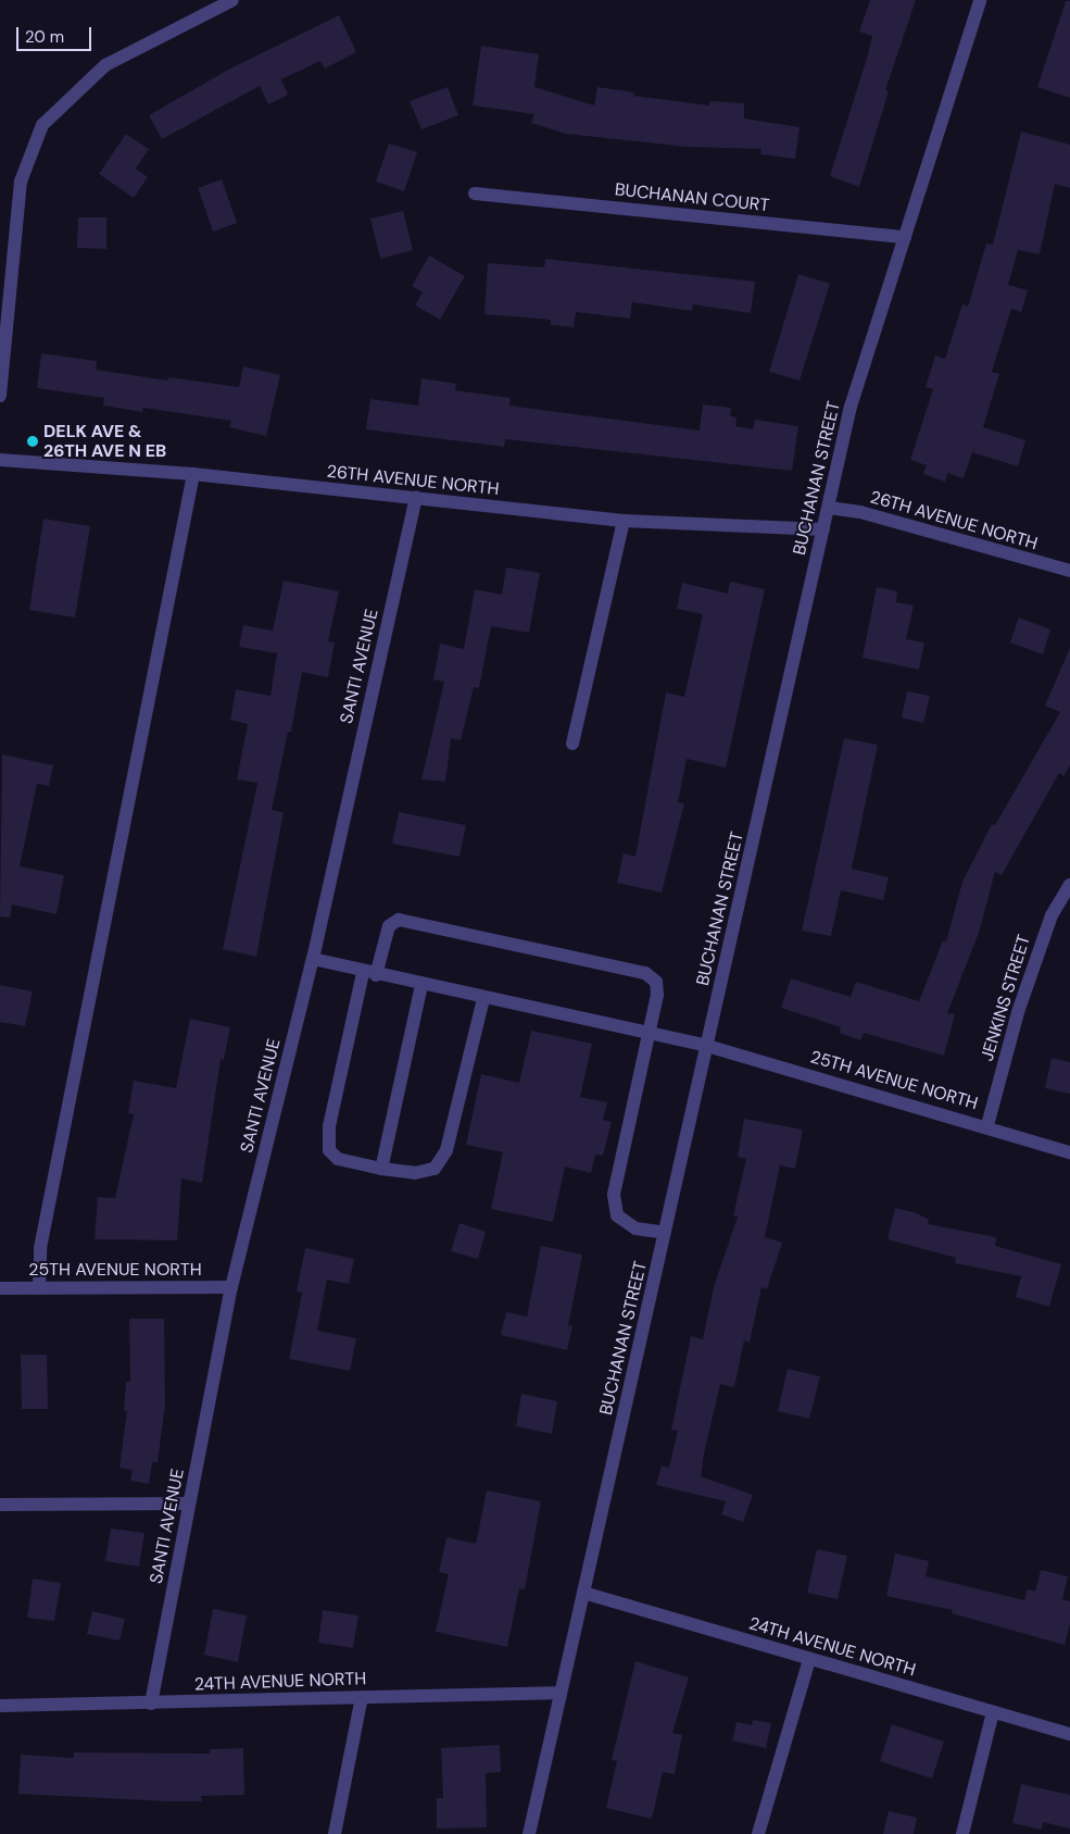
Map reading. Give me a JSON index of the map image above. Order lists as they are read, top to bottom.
{
  "streets": {
    "street": [
      "BUCHANAN COURT",
      "BUCHANAN STREET",
      "26TH AVENUE NORTH",
      "SANTI AVENUE",
      "JENKINS STREET",
      "25TH AVENUE NORTH",
      "24TH AVENUE NORTH"
    ]
  },
  "crossings": [
    ["BUCHANAN COURT", "BUCHANAN STREET"],
    ["BUCHANAN STREET", "26TH AVENUE NORTH"],
    ["BUCHANAN STREET", "25TH AVENUE NORTH"],
    ["BUCHANAN STREET", "24TH AVENUE NORTH"],
    ["26TH AVENUE NORTH", "SANTI AVENUE"],
    ["SANTI AVENUE", "25TH AVENUE NORTH"],
    ["SANTI AVENUE", "24TH AVENUE NORTH"],
    ["JENKINS STREET", "25TH AVENUE NORTH"]
  ],
  "places": ["DELK AVE & 26TH AVE N EB"],
  "scale_bar": "20 m"
}
